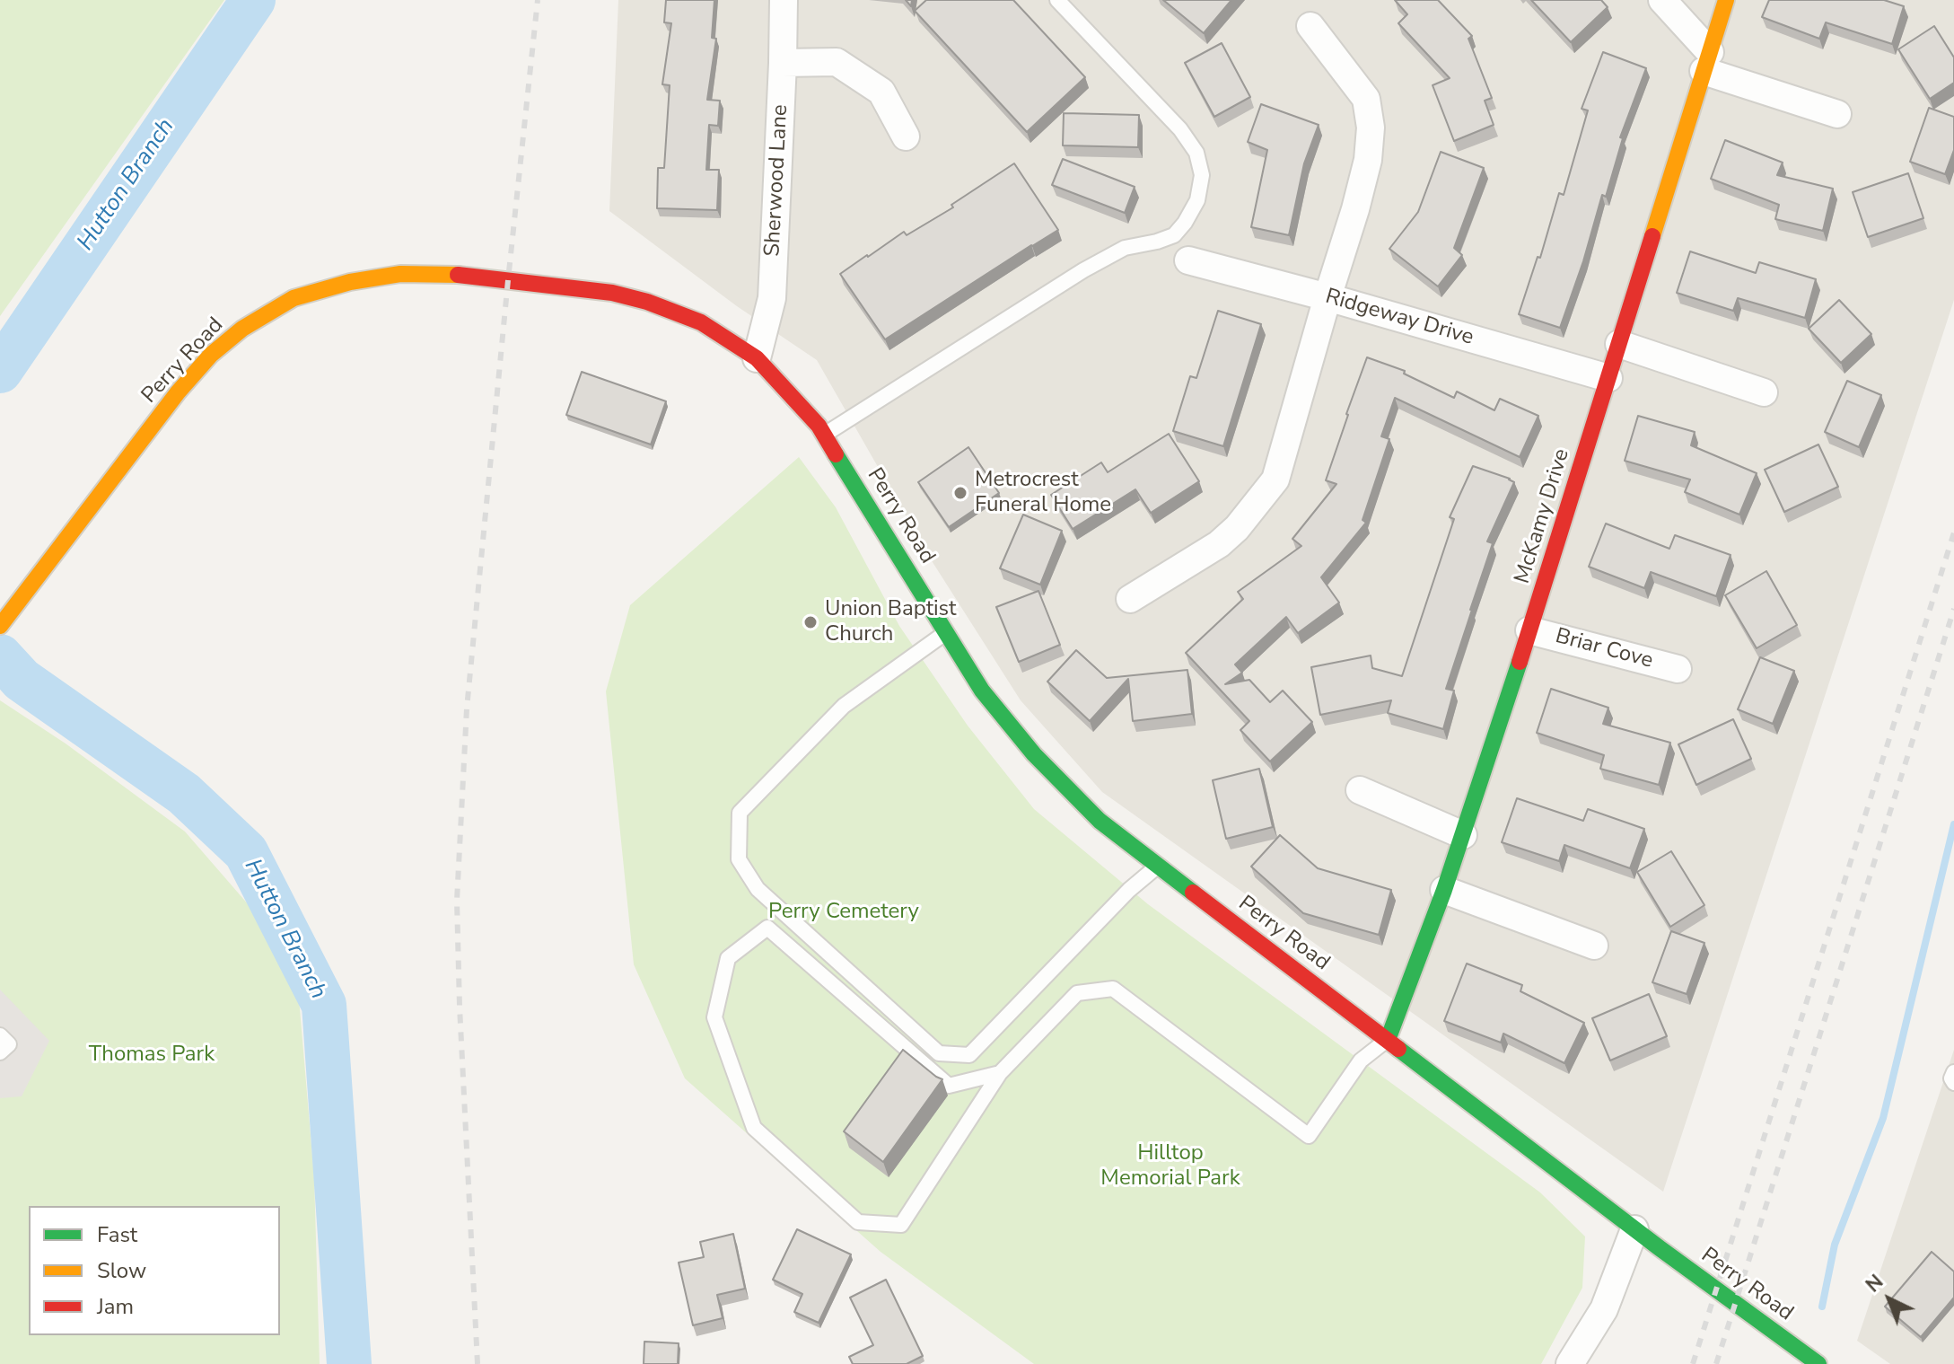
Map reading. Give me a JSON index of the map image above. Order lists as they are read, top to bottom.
{
  "streets": {
    "street": [
      "Sherwood Lane",
      "Ridgeway Drive",
      "Perry Road",
      "McKamy Drive",
      "Briar Cove"
    ]
  },
  "crossings": [
    ["Sherwood Lane", "Perry Road"],
    ["Ridgeway Drive", "McKamy Drive"],
    ["Perry Road", "McKamy Drive"],
    ["McKamy Drive", "Briar Cove"]
  ],
  "water": ["Hutton Branch"],
  "parks": ["Perry Cemetery", "Thomas Park", "Hilltop Memorial Park"],
  "places": ["Metrocrest Funeral Home", "Union Baptist Church"],
  "legend": ["Fast", "Slow", "Jam"],
  "north": "top left"
}
